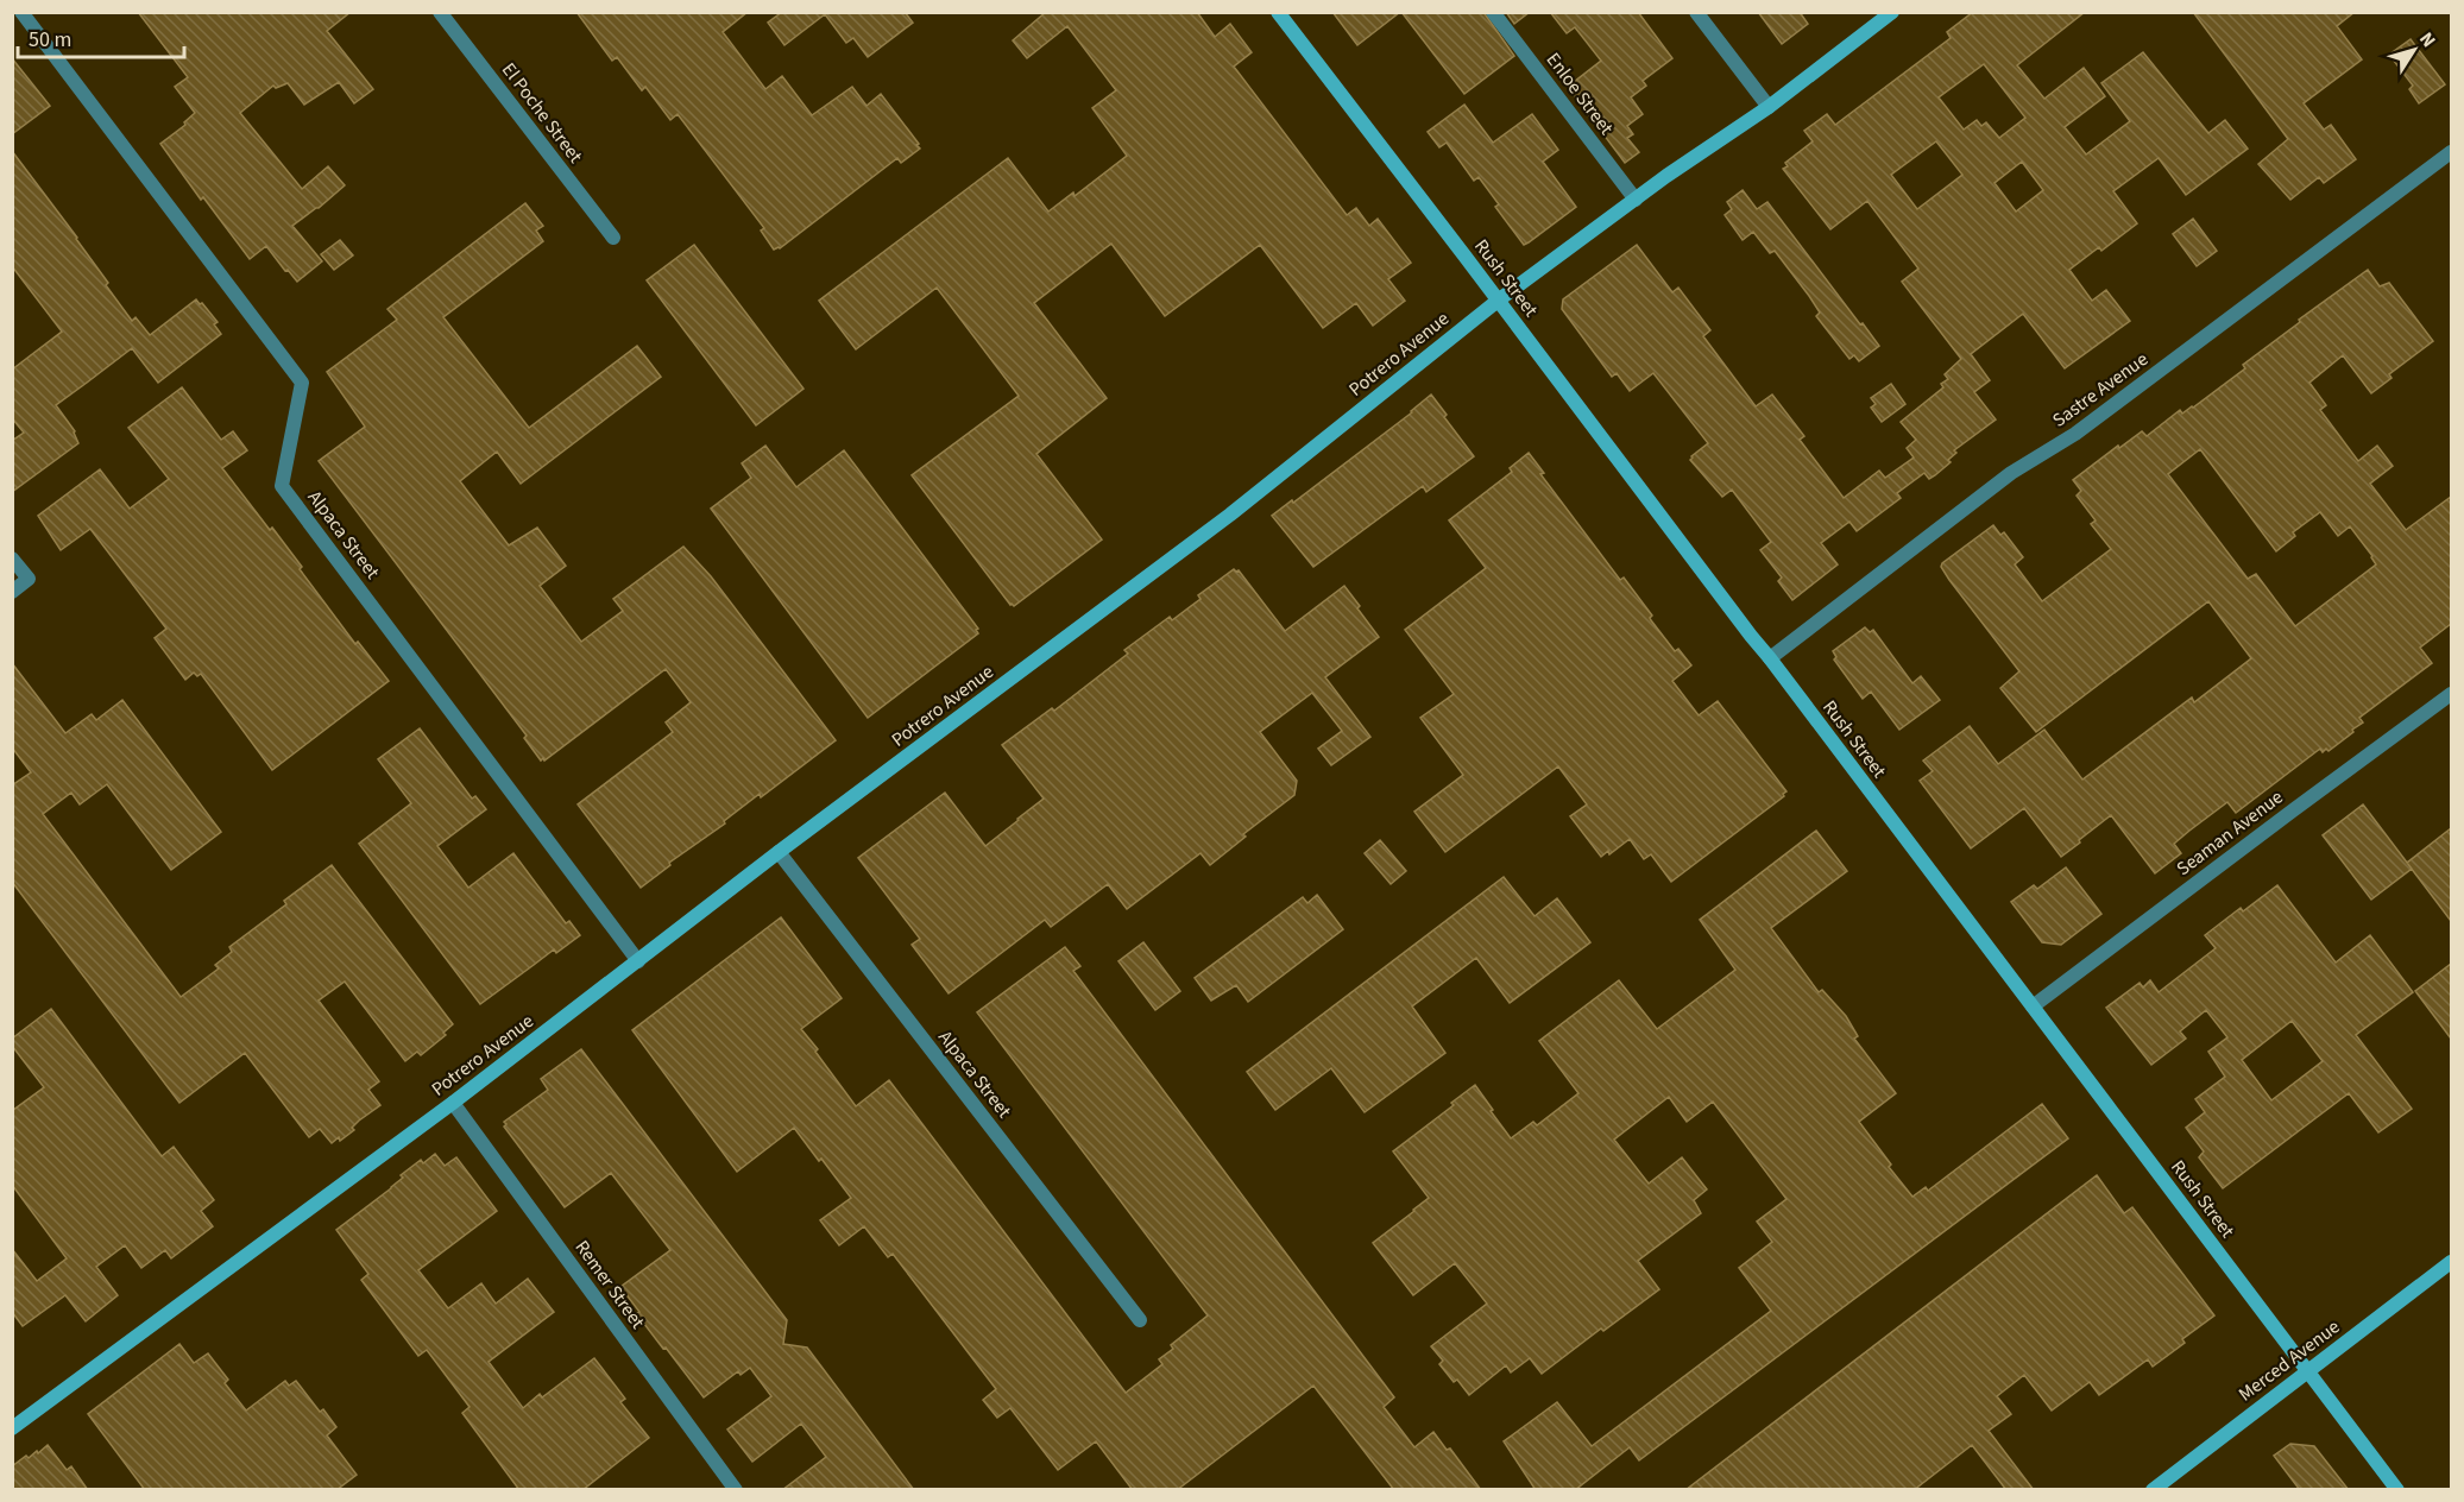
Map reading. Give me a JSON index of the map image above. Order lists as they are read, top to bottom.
{
  "streets": {
    "street": [
      "Enloe Street",
      "El Poche Street",
      "Rush Street",
      "Potrero Avenue",
      "Sastre Avenue",
      "Alpaca Street",
      "Seaman Avenue",
      "Remer Street",
      "Merced Avenue"
    ]
  },
  "crossings": [
    ["Enloe Street", "Potrero Avenue"],
    ["Rush Street", "Potrero Avenue"],
    ["Rush Street", "Sastre Avenue"],
    ["Rush Street", "Seaman Avenue"],
    ["Rush Street", "Merced Avenue"],
    ["Potrero Avenue", "Alpaca Street"],
    ["Potrero Avenue", "Remer Street"]
  ],
  "scale_bar": "50 m",
  "north": "top right"
}
